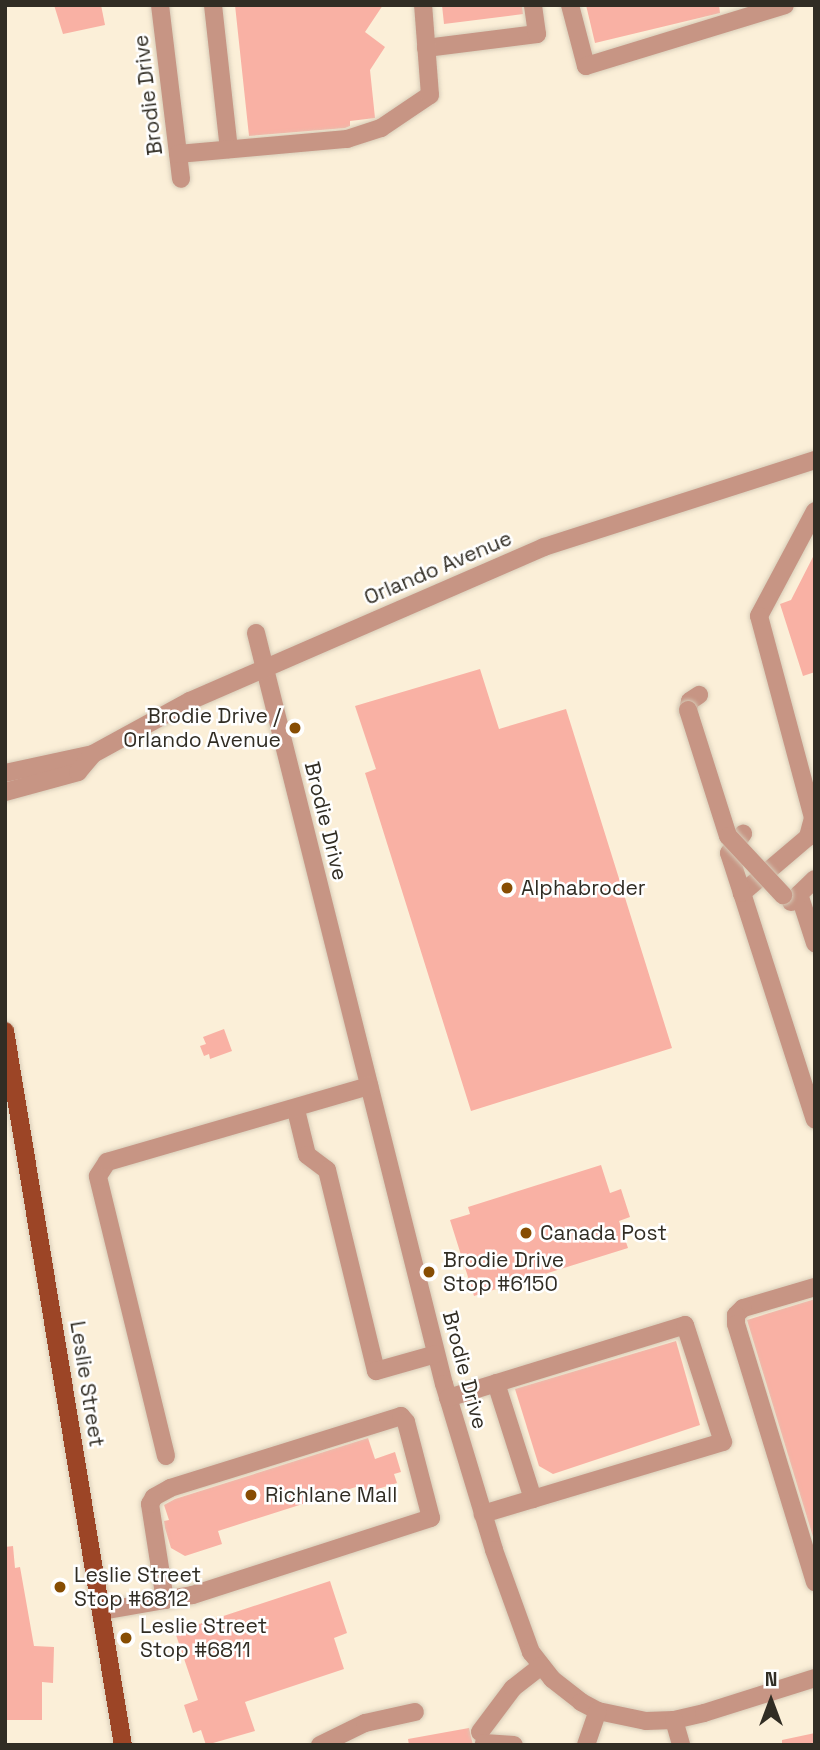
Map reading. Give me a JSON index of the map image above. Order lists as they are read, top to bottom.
{
  "streets": {
    "main road": ["Leslie Street"],
    "street": ["Brodie Drive", "Orlando Avenue"]
  },
  "crossings": [
    ["Brodie Drive", "Orlando Avenue"]
  ],
  "places": [
    "Brodie Drive / Orlando Avenue",
    "Alphabroder",
    "Canada Post",
    "Brodie Drive Stop #6150",
    "Richlane Mall",
    "Leslie Street Stop #6812",
    "Leslie Street Stop #6811"
  ],
  "north": "top"
}
